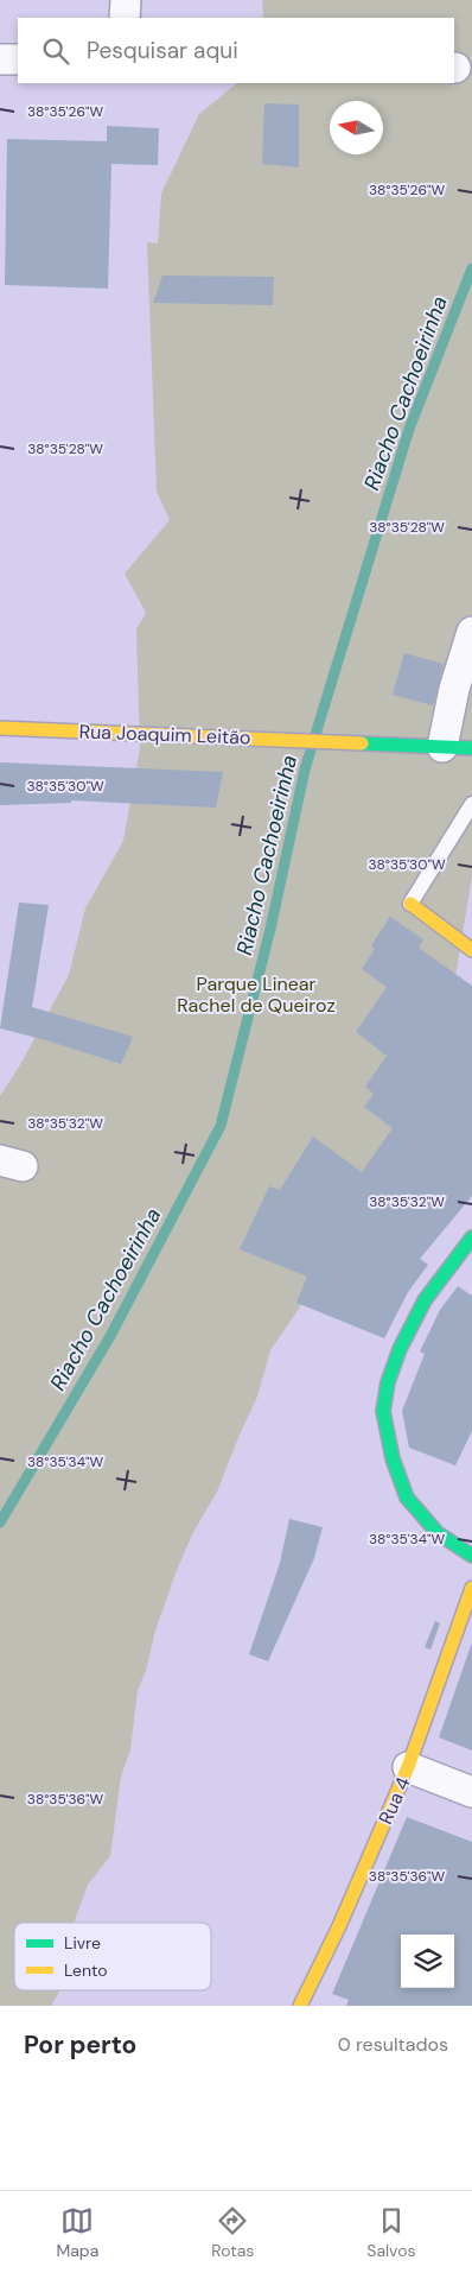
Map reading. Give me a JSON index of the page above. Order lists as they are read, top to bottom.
{
  "streets": {
    "street": ["Rua Joaquim Leitão", "Rua 4"]
  },
  "water": ["Riacho Cachoeirinha"],
  "parks": ["Parque Linear Rachel de Queiroz"],
  "legend": ["Livre", "Lento"],
  "north": "left",
  "page": {
    "search": "Pesquisar aqui",
    "heading": ["Por perto", "0 resultados"],
    "nav": ["Mapa", "Rotas", "Salvos"]
  },
  "coordinates": [
    "38°35'26\"W",
    "38°35'28\"W",
    "38°35'30\"W",
    "38°35'32\"W",
    "38°35'34\"W",
    "38°35'36\"W"
  ]
}
